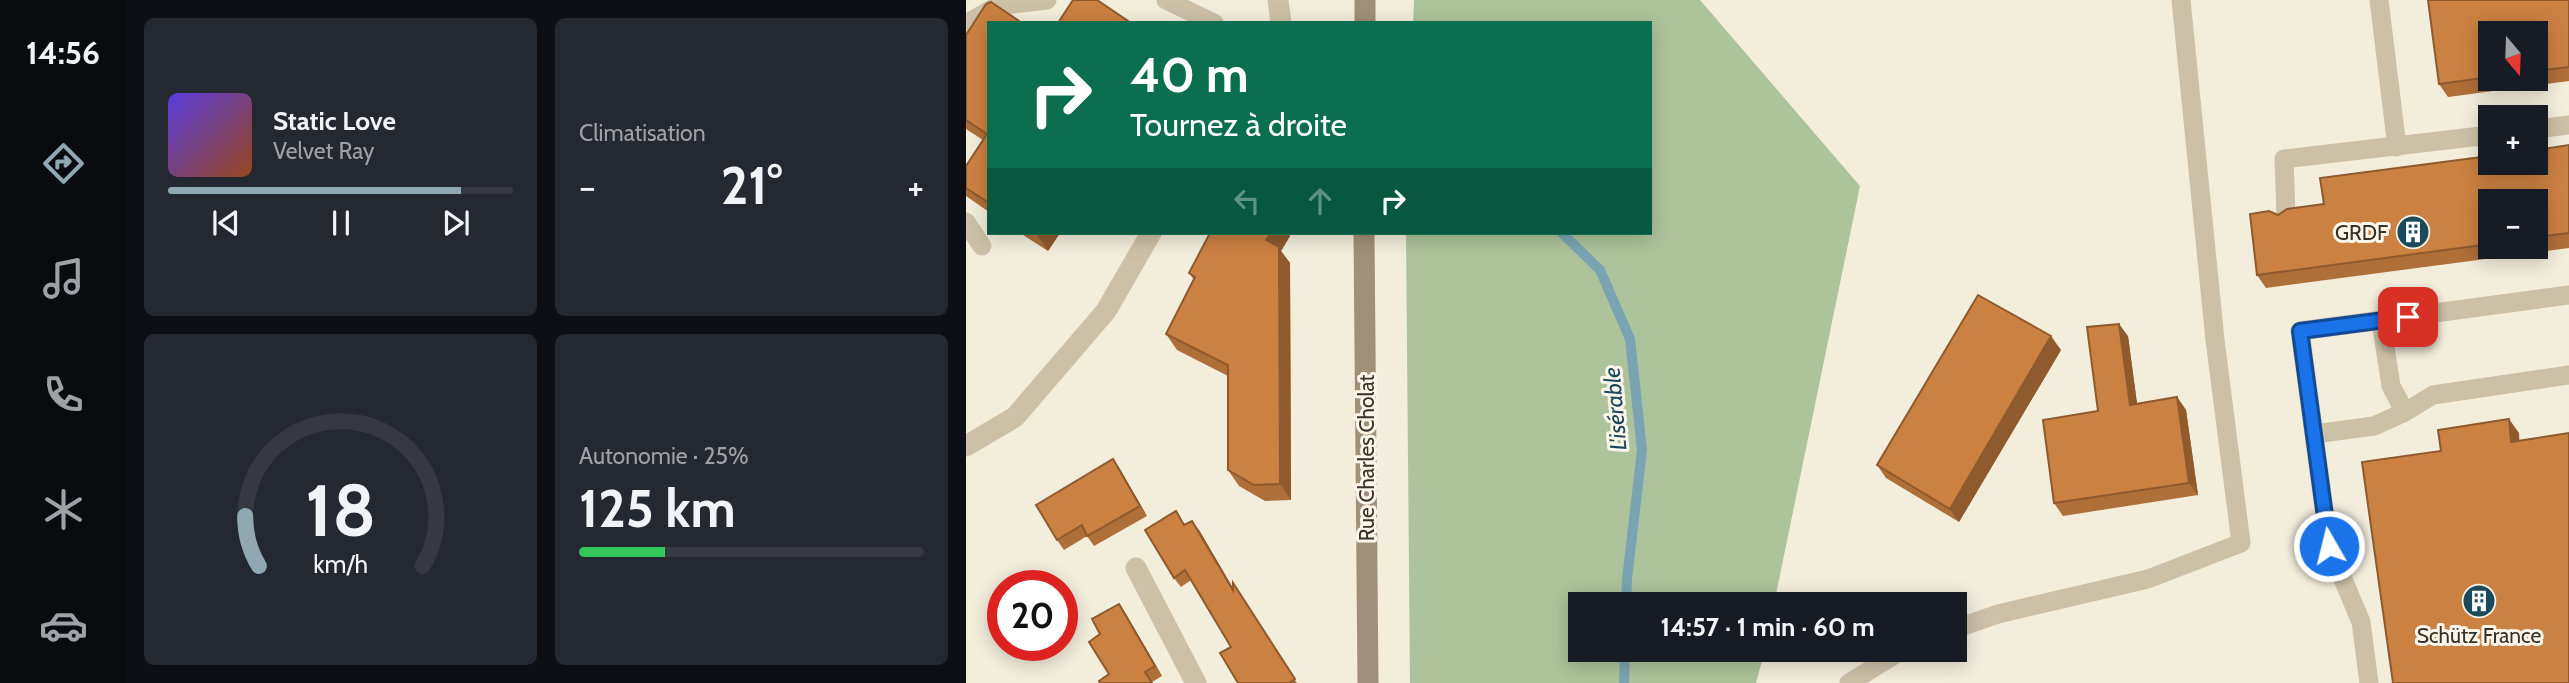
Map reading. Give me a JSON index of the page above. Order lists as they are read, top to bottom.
{
  "streets": {
    "street": ["Rue Charles Cholat"]
  },
  "water": ["L'isérable"],
  "places": {
    "building": ["GRDF", "Schütz France"]
  },
  "north": "bottom",
  "page": {
    "tabs": "14:56",
    "tile": [
      "Climatisation",
      ["Autonomie · 25%", "125 km"]
    ],
    "map_buttons": ["+", "−"],
    "turn": ["40 m", "Tournez à droite"],
    "song": ["Static Love", "Velvet Ray"],
    "heat": ["−", "21°", "+"],
    "limit": "20",
    "trip": "14:57 · 1 min · 60 m",
    "gauge": ["18", "km/h"]
  }
}
